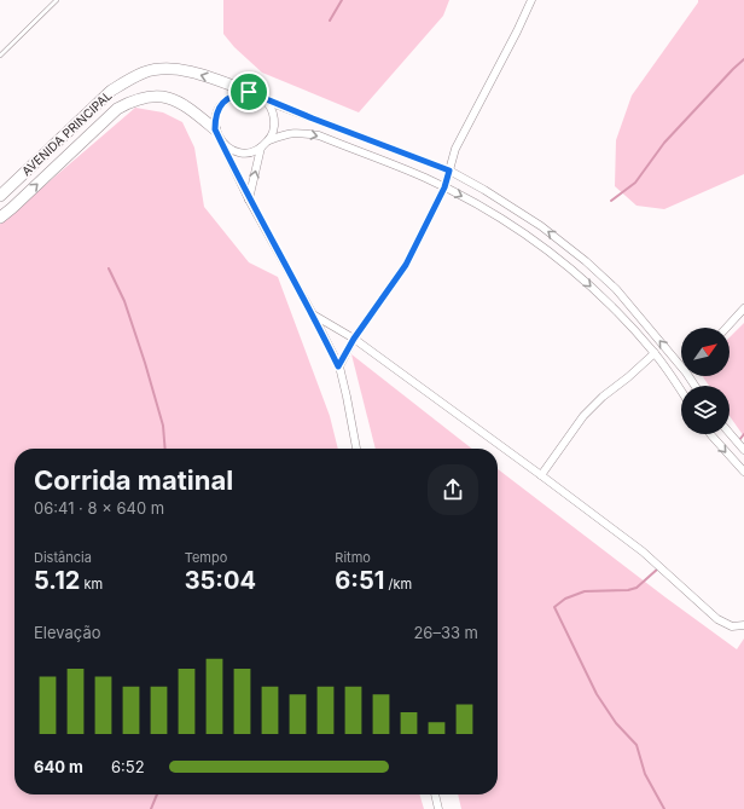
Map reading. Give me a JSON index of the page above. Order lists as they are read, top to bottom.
{
  "streets": {
    "street": ["AVENIDA PRINCIPAL"]
  },
  "north": "top right",
  "page": {
    "heading": ["Corrida matinal", "06:41 · 8 × 640 m"],
    "stats": [
      ["Distância", "5.12 km"],
      ["Tempo", "35:04"],
      ["Ritmo", "6:51 /km"]
    ],
    "chart": ["Elevação", "26–33 m"],
    "list": [
      {
        "name": "640 m",
        "note": "6:52"
      }
    ]
  }
}
